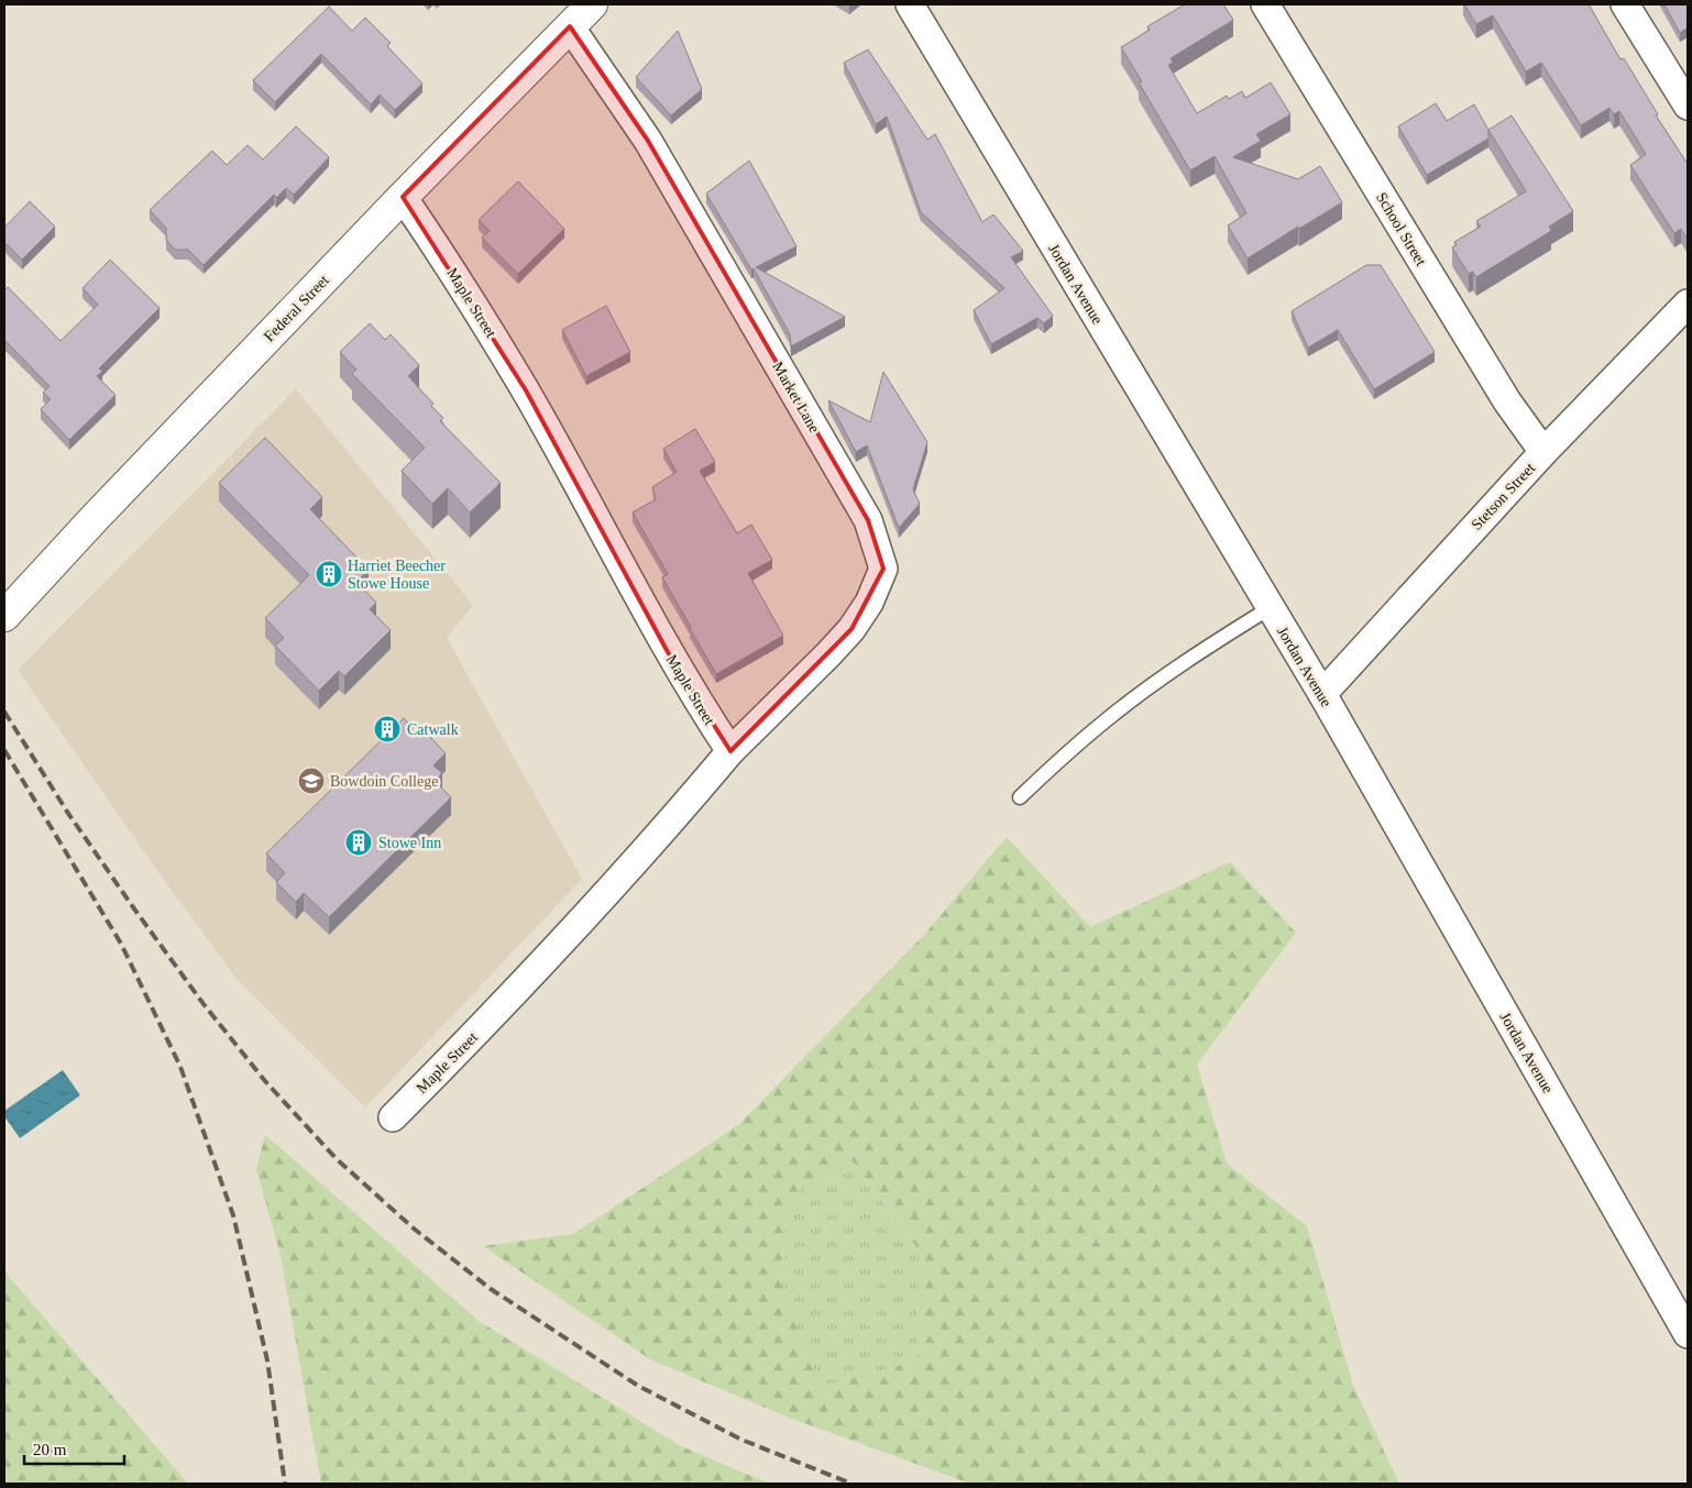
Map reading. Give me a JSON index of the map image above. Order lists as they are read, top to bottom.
{
  "streets": {
    "street": [
      "School Street",
      "Jordan Avenue",
      "Maple Street",
      "Federal Street",
      "Market Lane",
      "Stetson Street"
    ]
  },
  "crossings": [
    ["School Street", "Stetson Street"],
    ["Jordan Avenue", "Stetson Street"],
    ["Maple Street", "Federal Street"],
    ["Maple Street", "Market Lane"],
    ["Federal Street", "Market Lane"]
  ],
  "places": {
    "building": ["Harriet Beecher Stowe House", "Catwalk", "Stowe Inn"],
    "school or university": ["Bowdoin College"]
  },
  "scale_bar": "20 m"
}
